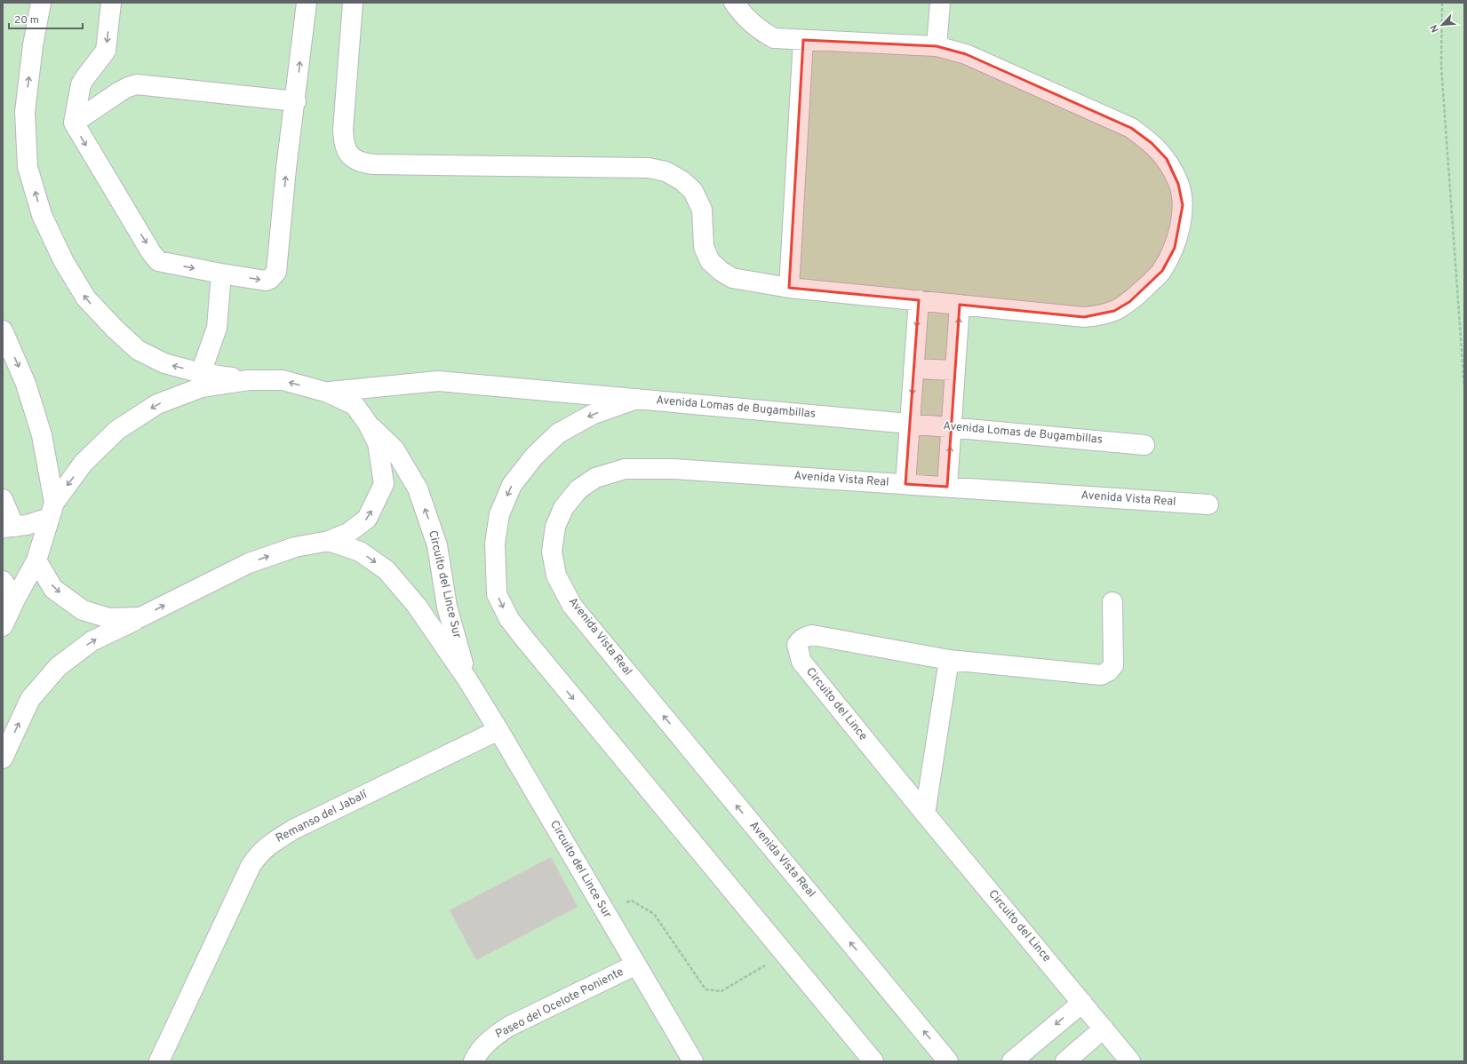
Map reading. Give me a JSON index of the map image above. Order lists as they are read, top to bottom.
{
  "streets": {
    "street": [
      "Avenida Lomas de Bugambillas",
      "Avenida Vista Real",
      "Circuito del Lince Sur",
      "Circuito del Lince",
      "Remanso del Jabalí",
      "Paseo del Ocelote Poniente"
    ]
  },
  "crossings": [
    ["Circuito del Lince Sur", "Remanso del Jabalí"],
    ["Circuito del Lince Sur", "Paseo del Ocelote Poniente"]
  ],
  "scale_bar": "20 m",
  "north": "bottom left"
}
